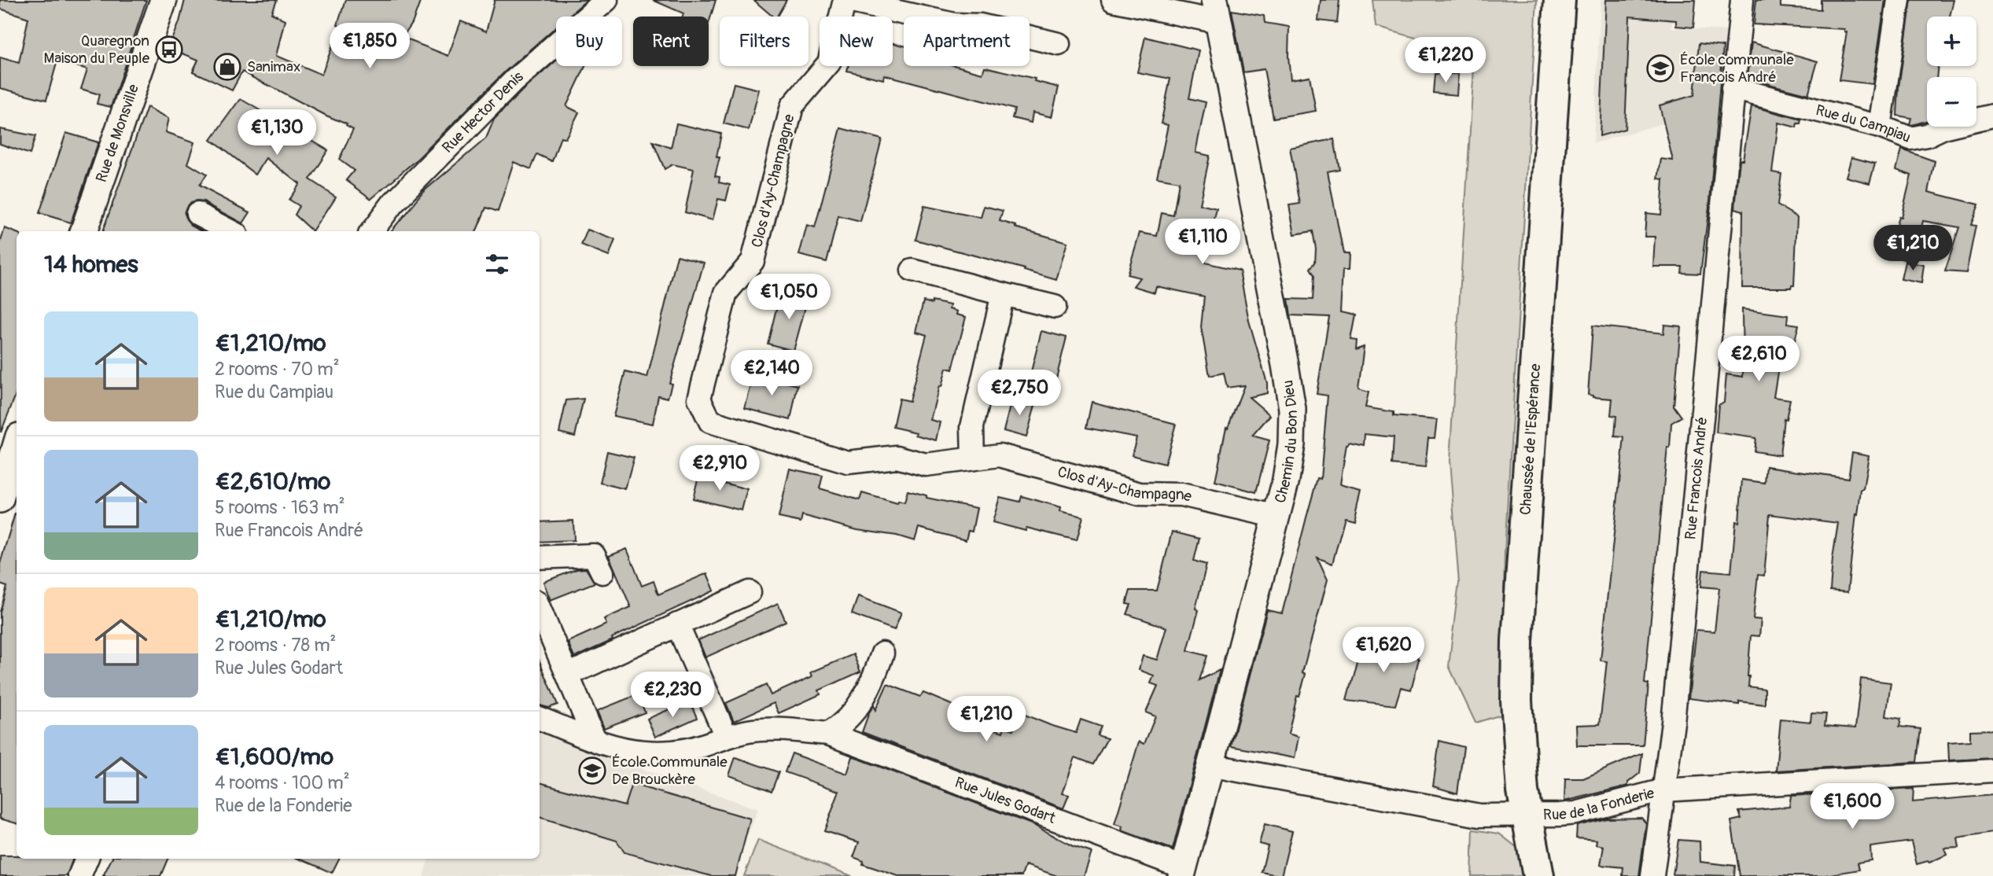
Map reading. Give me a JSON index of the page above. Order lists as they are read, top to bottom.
{
  "streets": {
    "main road": ["Chaussée de l'Espérance"],
    "street": [
      "Rue Hector Denis",
      "Rue du Campiau",
      "Rue de Monsville",
      "Clos d'Ay-Champagne",
      "Chemin du Bon Dieu",
      "Rue Francois André",
      "Rue Jules Godart",
      "Rue de la Fonderie"
    ]
  },
  "crossings": [
    ["Rue du Campiau", "Rue Francois André"],
    ["Clos d'Ay-Champagne", "Chemin du Bon Dieu"],
    ["Chaussée de l'Espérance", "Rue de la Fonderie"],
    ["Chemin du Bon Dieu", "Rue Jules Godart"],
    ["Chemin du Bon Dieu", "Rue de la Fonderie"],
    ["Rue Francois André", "Rue de la Fonderie"]
  ],
  "places": {
    "bus stop": ["Quaregnon Maison du Peuple"],
    "shop": ["Sanimax"],
    "school or university": ["École communale François André", "École Communale De Brouckère"]
  },
  "page": {
    "map_buttons": ["+", "−"],
    "chip": [
      "Buy",
      "Rent",
      "Filters",
      "New",
      "Apartment"
    ],
    "price": [
      "€1,850",
      "€1,220",
      "€1,130",
      "€1,110",
      "€1,210",
      "€1,050",
      "€2,610",
      "€2,140",
      "€2,750",
      "€2,910",
      "€1,620",
      "€2,230",
      "€1,210",
      "€1,600"
    ],
    "heading": "14 homes",
    "list": [
      {
        "name": "€1,210/mo",
        "note": "2 rooms · 70 m² · Rue du Campiau"
      },
      {
        "name": "€2,610/mo",
        "note": "5 rooms · 163 m² · Rue Francois André"
      },
      {
        "name": "€1,210/mo",
        "note": "2 rooms · 78 m² · Rue Jules Godart"
      },
      {
        "name": "€1,600/mo",
        "note": "4 rooms · 100 m² · Rue de la Fonderie"
      }
    ]
  }
}
